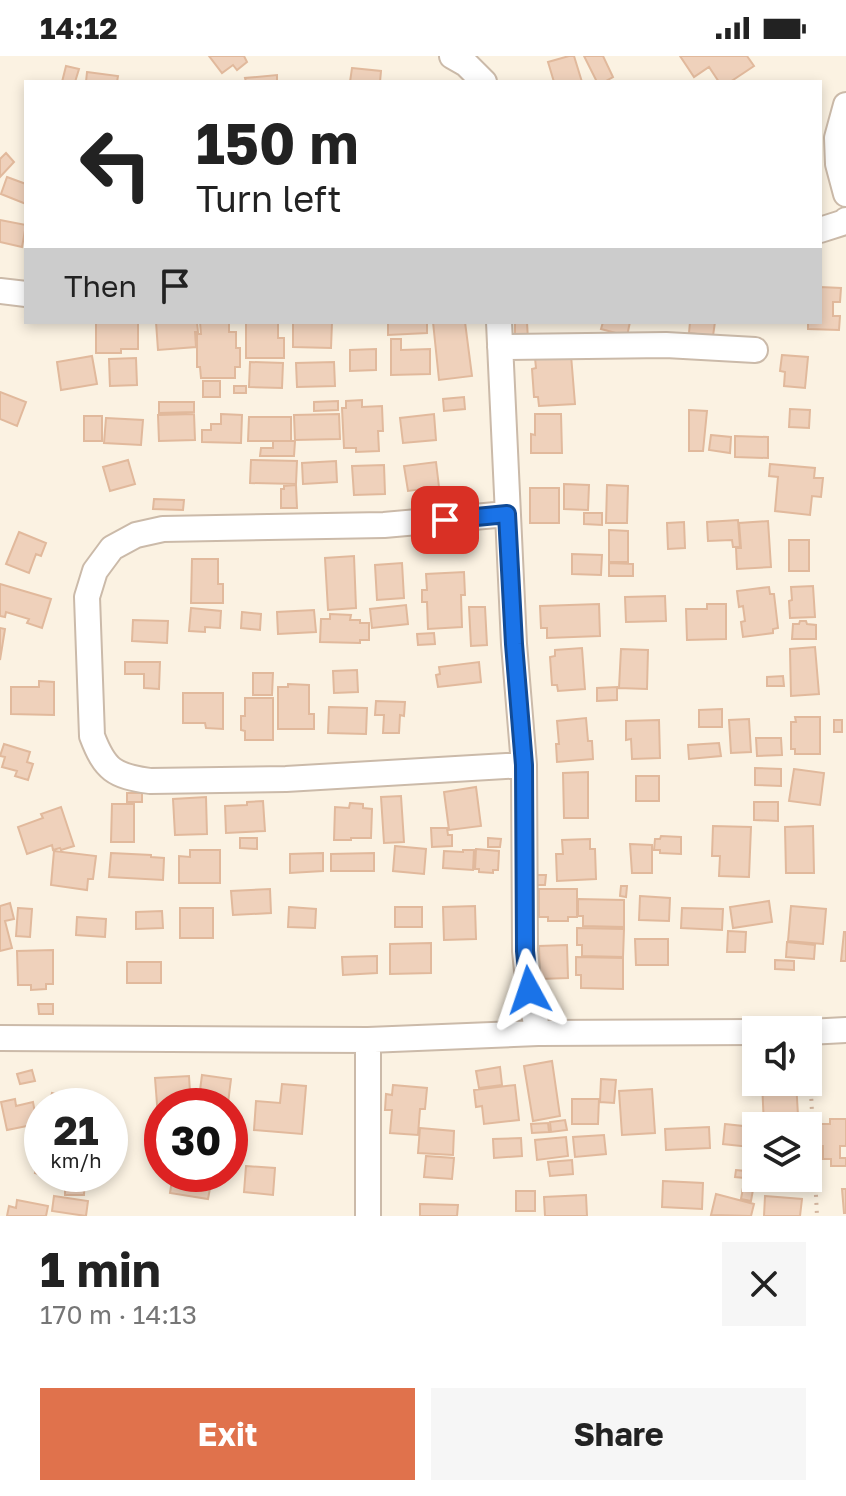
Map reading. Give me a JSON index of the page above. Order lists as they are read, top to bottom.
{
  "page": {
    "status": "14:12",
    "turn": ["150 m", "Turn left"],
    "then": "Then",
    "speed": "21 km/h",
    "limit": "30",
    "heading": ["1 min", "170 m · 14:13"],
    "buttons": ["Exit", "Share"]
  }
}
